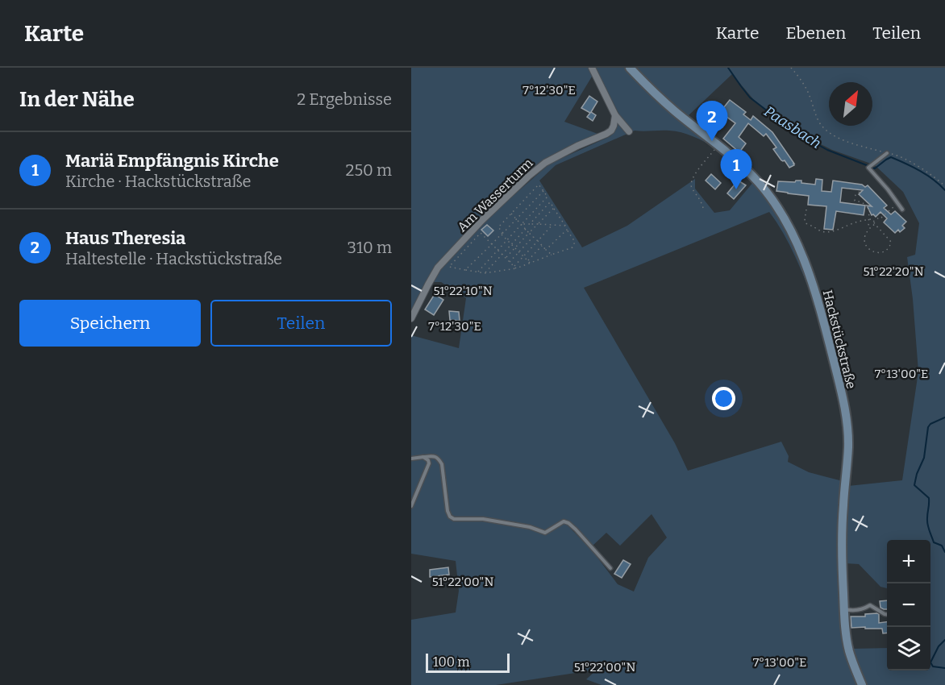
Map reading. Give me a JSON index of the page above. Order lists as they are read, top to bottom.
{
  "streets": {
    "street": ["Am Wasserturm", "Hackstückstraße"]
  },
  "water": ["Paasbach"],
  "scale_bar": "100 m",
  "north": "top right",
  "page": {
    "header": "Karte",
    "nav": ["Karte", "Ebenen", "Teilen"],
    "heading": ["In der Nähe", "2 Ergebnisse"],
    "pins": ["2", "1"],
    "list": [
      {
        "mark": "1",
        "name": "Mariä Empfängnis Kirche",
        "note": "Kirche · Hackstückstraße",
        "value": "250 m"
      },
      {
        "mark": "2",
        "name": "Haus Theresia",
        "note": "Haltestelle · Hackstückstraße",
        "value": "310 m"
      }
    ],
    "buttons": ["Speichern", "Teilen"],
    "map_buttons": ["+", "−"],
    "scale": "100 m"
  },
  "coordinates": [
    "7°12'30\"E",
    "51°22'20\"N",
    "51°22'10\"N",
    "7°13'00\"E",
    "51°22'00\"N"
  ]
}
